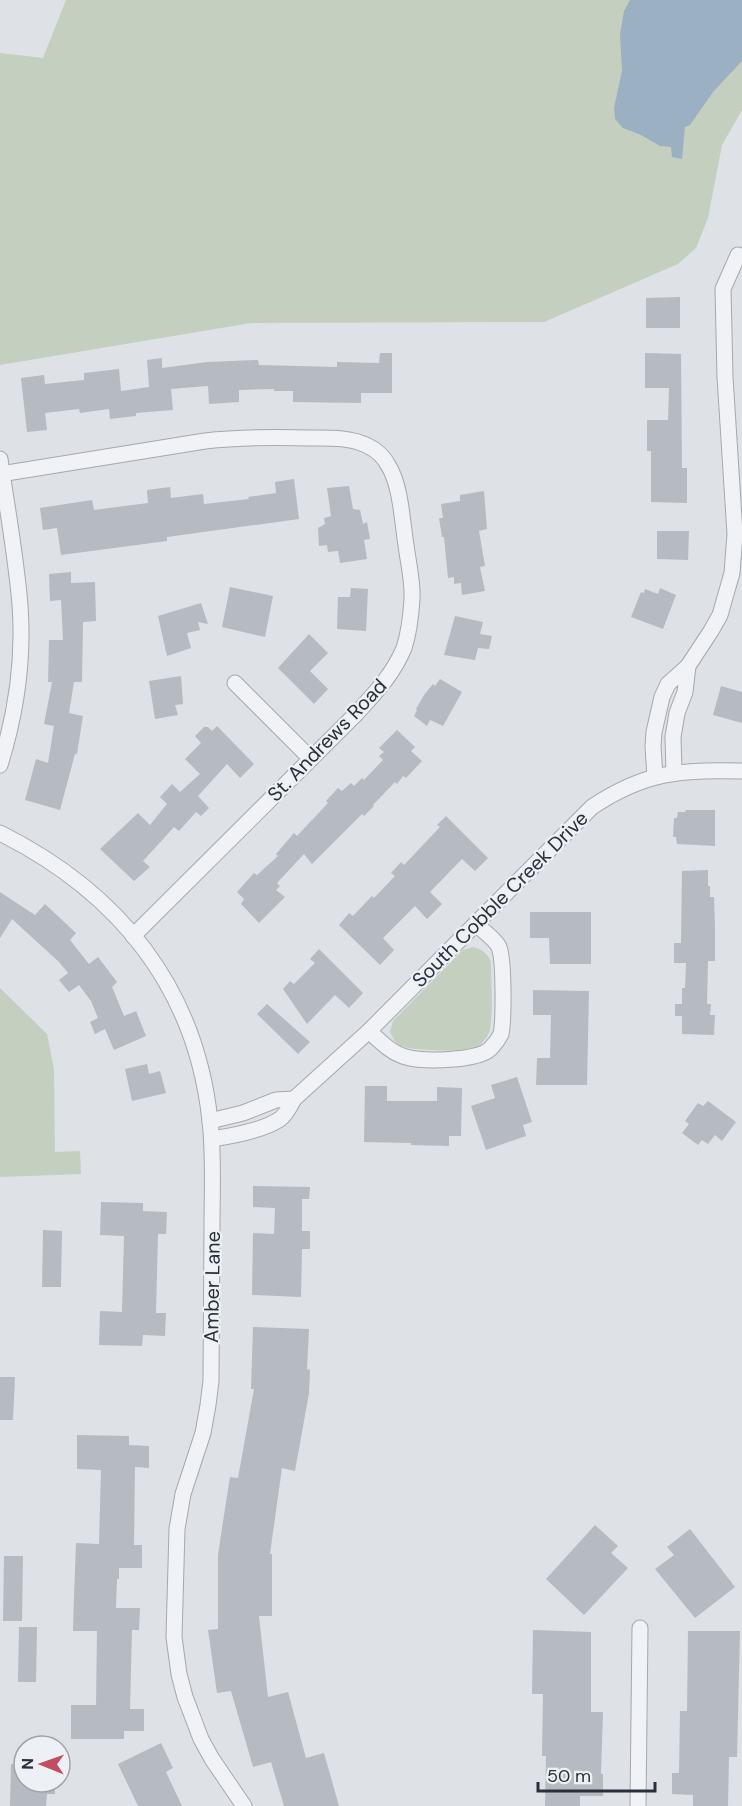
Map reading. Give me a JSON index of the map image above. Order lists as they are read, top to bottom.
{
  "streets": {
    "street": ["St. Andrews Road", "South Cobble Creek Drive", "Amber Lane"]
  },
  "crossings": [
    ["St. Andrews Road", "Amber Lane"],
    ["South Cobble Creek Drive", "Amber Lane"]
  ],
  "scale_bar": "50 m",
  "north": "left"
}
